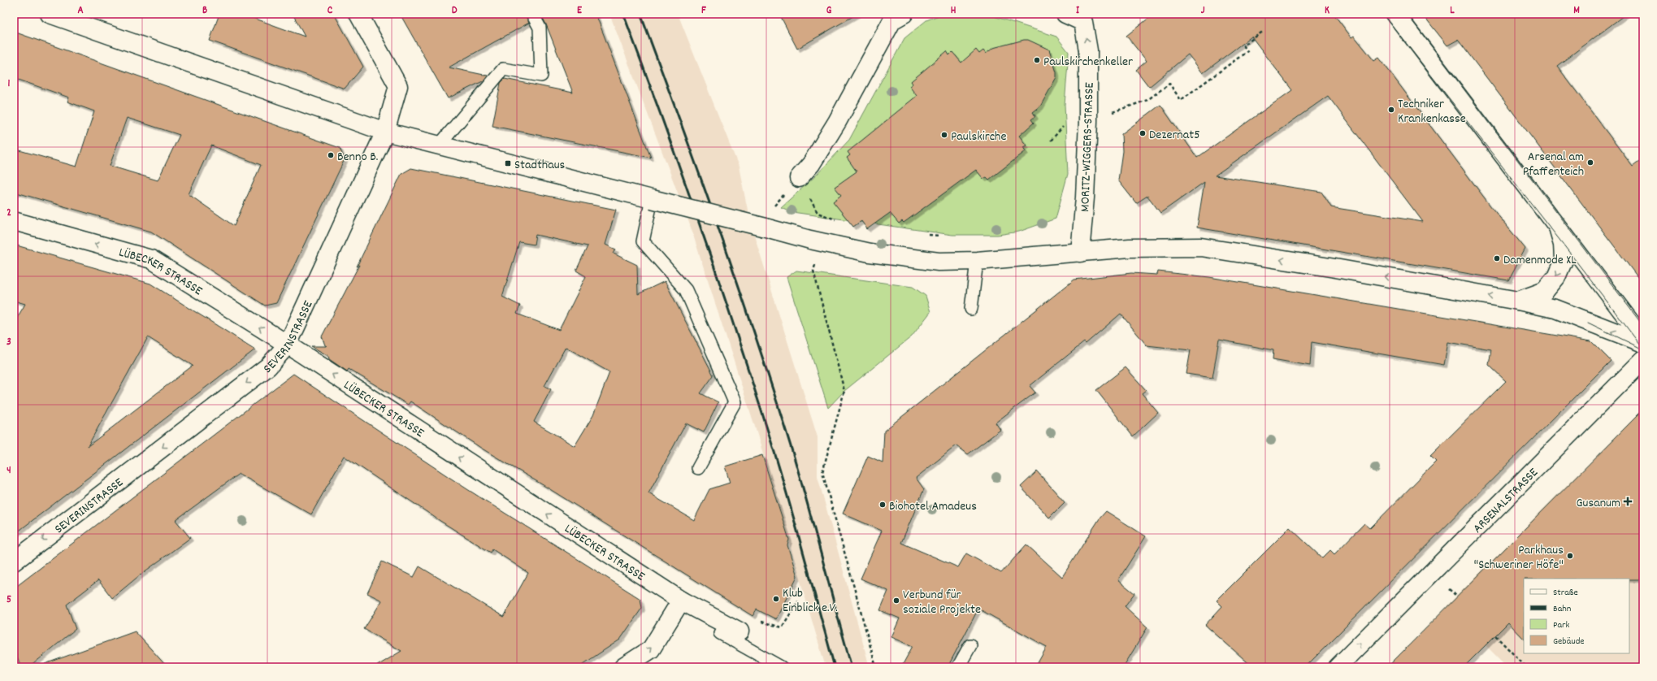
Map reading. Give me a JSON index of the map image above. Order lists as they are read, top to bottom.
{
  "streets": {
    "street": [
      "MORITZ-WIGGERS-STRASSE",
      "LÜBECKER STRASSE",
      "SEVERINSTRASSE",
      "ARSENALSTRASSE"
    ]
  },
  "crossings": [
    ["LÜBECKER STRASSE", "SEVERINSTRASSE"]
  ],
  "one_way": [
    "MORITZ-WIGGERS-STRASSE",
    "LÜBECKER STRASSE",
    "SEVERINSTRASSE",
    "ARSENALSTRASSE"
  ],
  "places": {
    "other": [
      "Paulskirchenkeller",
      "Techniker Krankenkasse",
      "Dezernat5",
      "Paulskirche",
      "Benno B.",
      "Arsenal am Pfaffenteich",
      "Damenmode XL",
      "Biohotel Amadeus",
      "Parkhaus \"Schweriner Höfe\"",
      "Klub Einblick e.V.",
      "Verbund für soziale Projekte"
    ],
    "transit": ["Stadthaus"],
    "health": ["Gusanum"]
  },
  "legend": [
    "Straße",
    "Bahn",
    "Park",
    "Gebäude"
  ],
  "grid": {
    "columns": [
      "A",
      "B",
      "C",
      "D",
      "E",
      "F",
      "G",
      "H",
      "I",
      "J",
      "K",
      "L",
      "M"
    ],
    "rows": [
      "1",
      "2",
      "3",
      "4",
      "5"
    ]
  }
}
